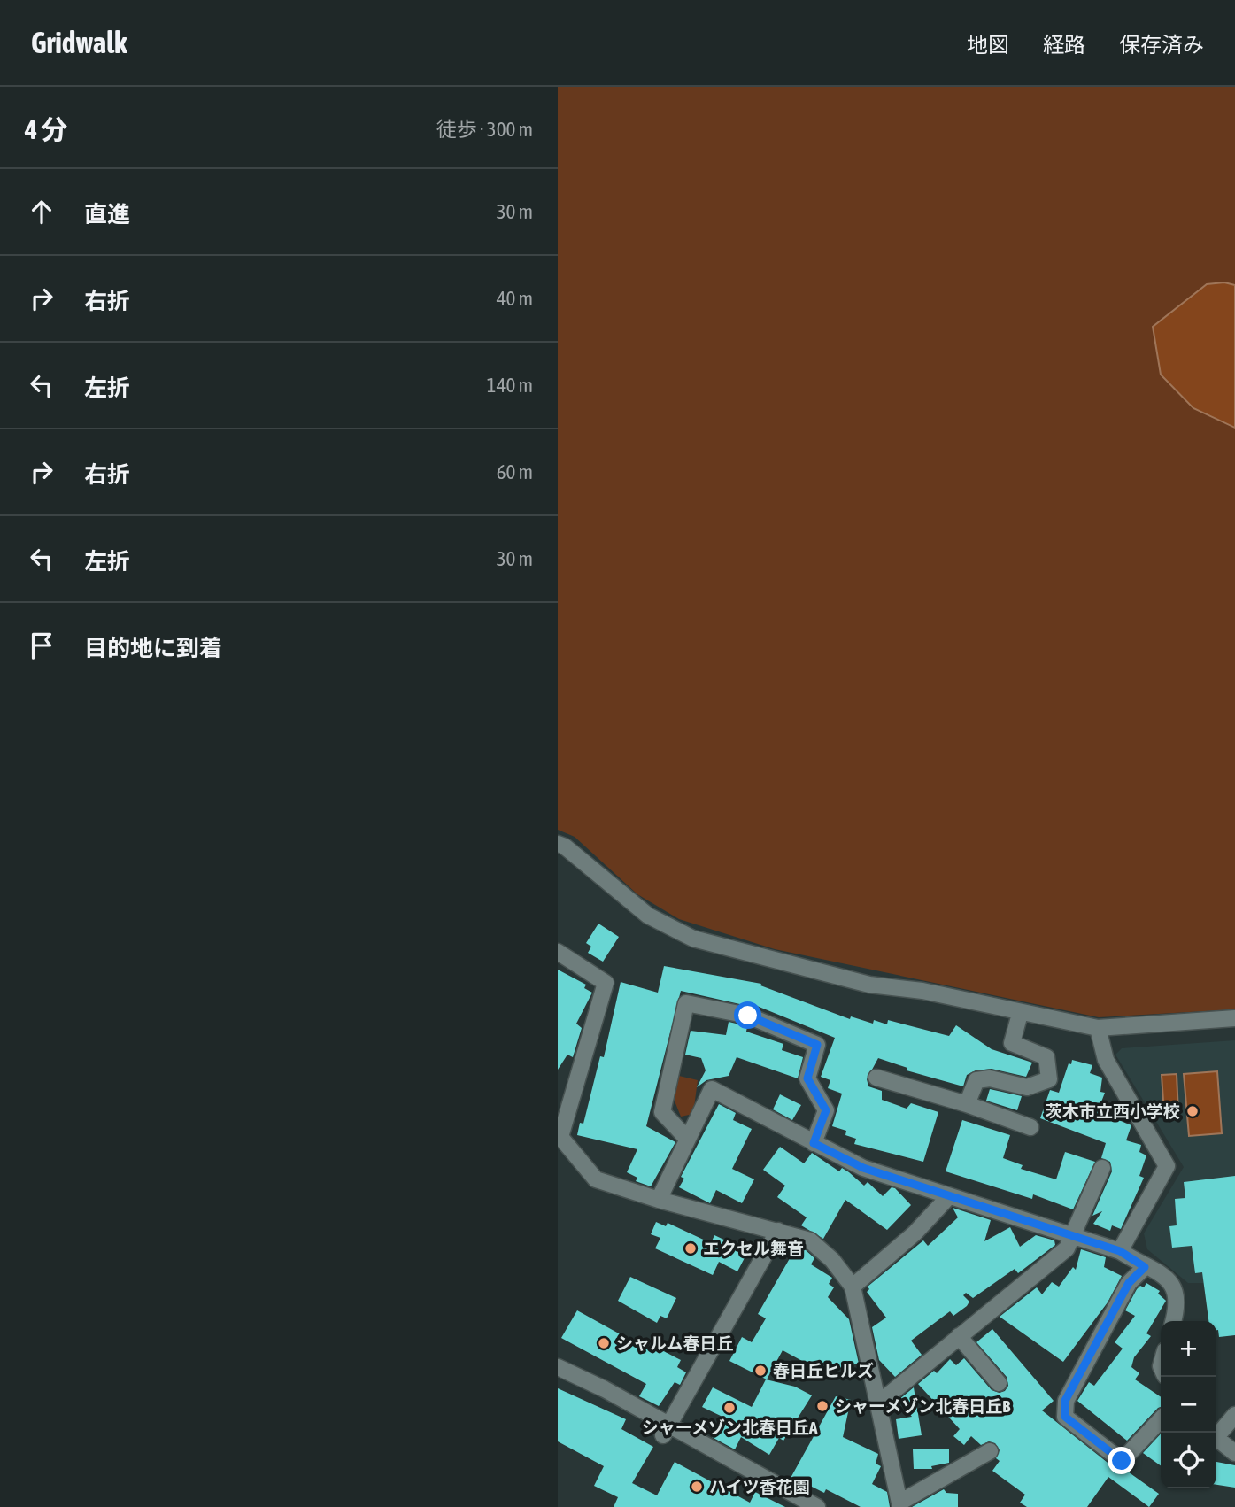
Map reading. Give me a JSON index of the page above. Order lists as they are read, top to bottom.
{
  "places": [
    "茨木市立西小学校",
    "エクセル舞音",
    "シャルム春日丘",
    "春日丘ヒルズ",
    "シャーメゾン北春日丘B",
    "シャーメゾン北春日丘A",
    "ハイツ香花園"
  ],
  "page": {
    "header": "Gridwalk",
    "nav": ["地図", "経路", "保存済み"],
    "heading": ["4 分", "徒歩 · 300 m"],
    "list": [
      ["直進", "30 m"],
      ["右折", "40 m"],
      ["左折", "140 m"],
      ["右折", "60 m"],
      ["左折", "30 m"],
      "目的地に到着"
    ],
    "map_buttons": ["+", "−"]
  }
}
